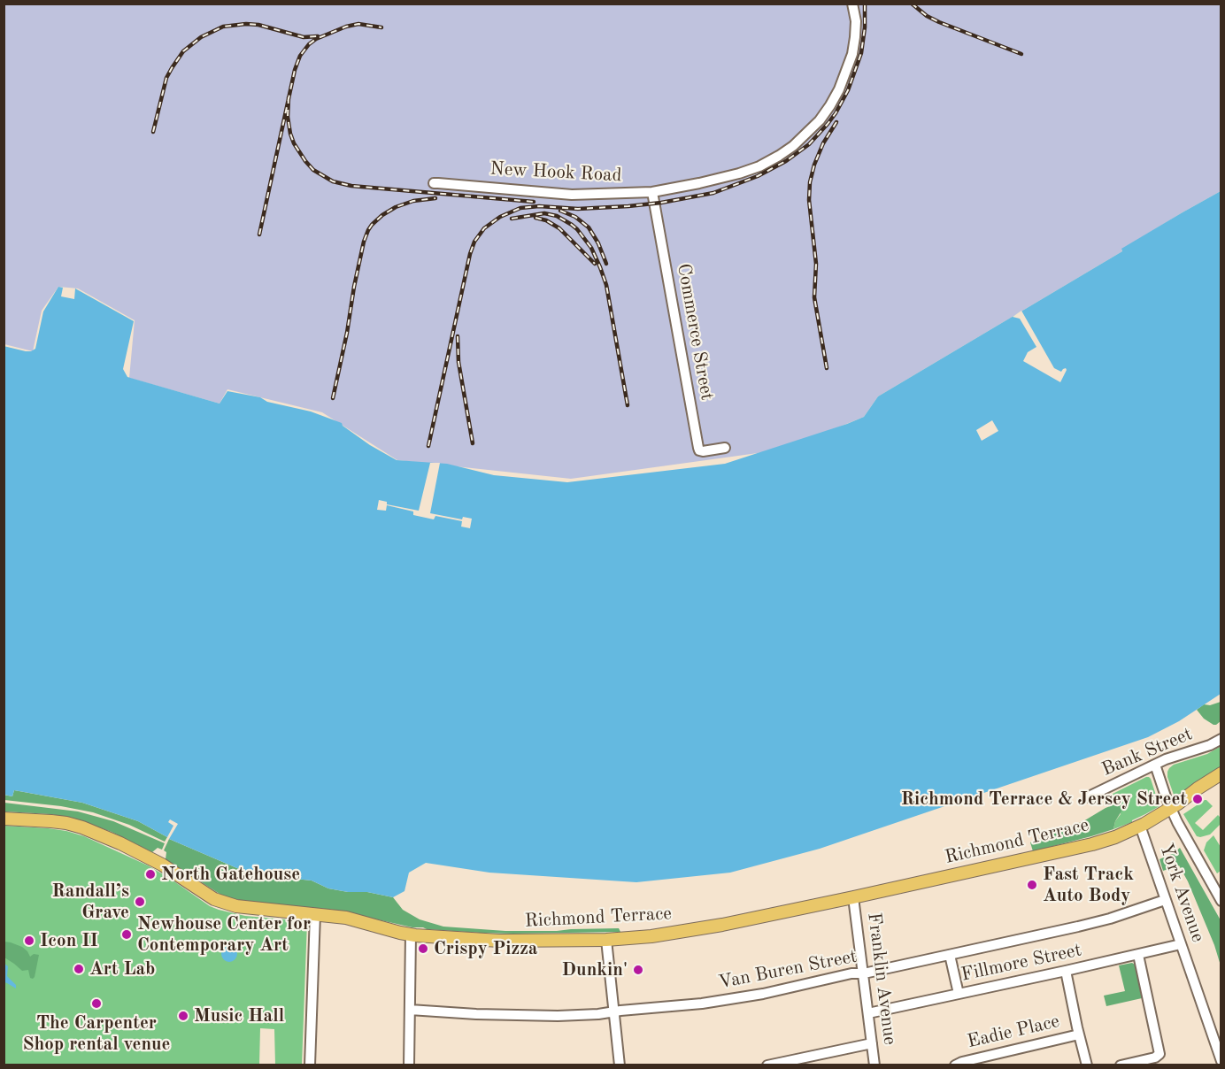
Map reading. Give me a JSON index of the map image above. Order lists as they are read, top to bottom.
{
  "streets": {
    "main road": ["Richmond Terrace"],
    "street": [
      "New Hook Road",
      "Commerce Street",
      "Bank Street",
      "York Avenue",
      "Fillmore Street",
      "Van Buren Street",
      "Franklin Avenue",
      "Eadie Place"
    ]
  },
  "crossings": [
    ["New Hook Road", "Commerce Street"],
    ["Richmond Terrace", "York Avenue"],
    ["Richmond Terrace", "Franklin Avenue"],
    ["York Avenue", "Fillmore Street"],
    ["York Avenue", "Van Buren Street"],
    ["Fillmore Street", "Franklin Avenue"],
    ["Van Buren Street", "Franklin Avenue"]
  ],
  "places": [
    "Richmond Terrace & Jersey Street",
    "North Gatehouse",
    "Fast Track Auto Body",
    "Randall’s Grave",
    "Newhouse Center for Contemporary Art",
    "Icon II",
    "Crispy Pizza",
    "Art Lab",
    "Dunkin'",
    "The Carpenter Shop rental venue",
    "Music Hall"
  ]
}
